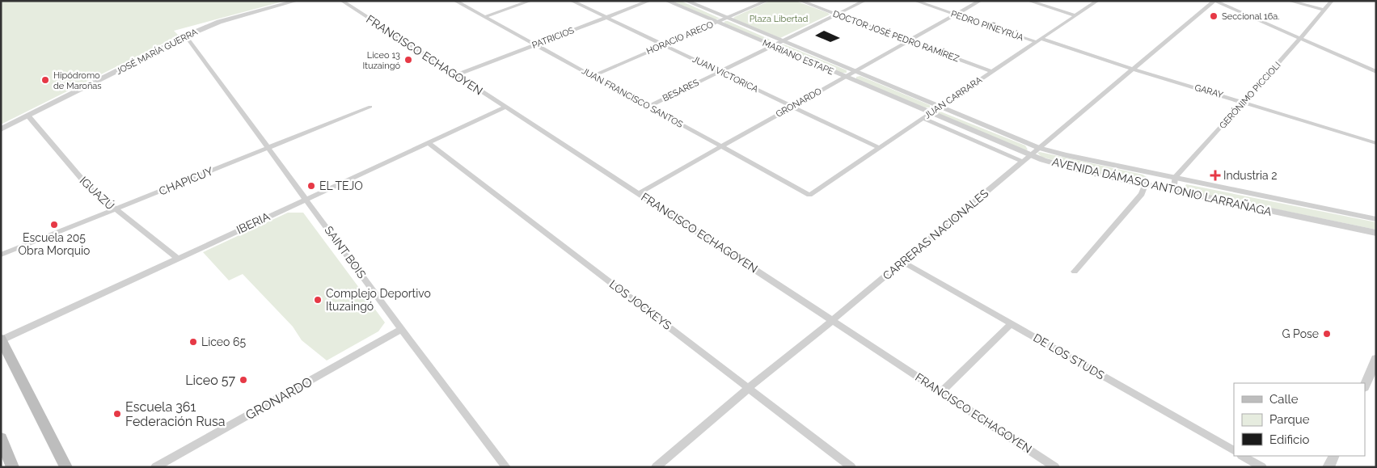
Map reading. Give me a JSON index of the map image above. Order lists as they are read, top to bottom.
{
  "streets": {
    "street": [
      "PEDRO PIÑEYRÚA",
      "DOCTOR JOSÉ PEDRO RAMÍREZ",
      "PATRICIOS",
      "HORACIO ARECO",
      "JOSÉ MARÍA GUERRA",
      "FRANCISCO ECHAGOYEN",
      "MARIANO ESTAPE",
      "JUAN VICTORICA",
      "BESARES",
      "GARAY",
      "GERÓNIMO PICCIOLI",
      "JUAN FRANCISCO SANTOS",
      "JUAN CARRARA",
      "GRONARDO",
      "CHAPICUY",
      "AVENIDA DÁMASO ANTONIO LARRAÑAGA",
      "IGUAZÚ",
      "IBERIA",
      "CARRERAS NACIONALES",
      "SAINT BOIS",
      "LOS JOCKEYS",
      "DE LOS STUDS"
    ]
  },
  "crossings": [
    ["PEDRO PIÑEYRÚA", "JUAN CARRARA"],
    ["PEDRO PIÑEYRÚA", "GRONARDO"],
    ["DOCTOR JOSÉ PEDRO RAMÍREZ", "BESARES"],
    ["DOCTOR JOSÉ PEDRO RAMÍREZ", "JUAN CARRARA"],
    ["DOCTOR JOSÉ PEDRO RAMÍREZ", "GRONARDO"],
    ["PATRICIOS", "FRANCISCO ECHAGOYEN"],
    ["PATRICIOS", "JUAN VICTORICA"],
    ["PATRICIOS", "JUAN FRANCISCO SANTOS"],
    ["HORACIO ARECO", "MARIANO ESTAPE"],
    ["HORACIO ARECO", "JUAN VICTORICA"],
    ["HORACIO ARECO", "JUAN FRANCISCO SANTOS"],
    ["JOSÉ MARÍA GUERRA", "IGUAZÚ"],
    ["JOSÉ MARÍA GUERRA", "SAINT BOIS"],
    ["FRANCISCO ECHAGOYEN", "GRONARDO"],
    ["FRANCISCO ECHAGOYEN", "IBERIA"],
    ["FRANCISCO ECHAGOYEN", "CARRERAS NACIONALES"],
    ["MARIANO ESTAPE", "BESARES"],
    ["MARIANO ESTAPE", "JUAN CARRARA"],
    ["MARIANO ESTAPE", "GRONARDO"],
    ["MARIANO ESTAPE", "AVENIDA DÁMASO ANTONIO LARRAÑAGA"],
    ["JUAN VICTORICA", "BESARES"],
    ["JUAN VICTORICA", "JUAN CARRARA"],
    ["JUAN VICTORICA", "GRONARDO"],
    ["BESARES", "JUAN FRANCISCO SANTOS"],
    ["GARAY", "GERÓNIMO PICCIOLI"],
    ["GARAY", "JUAN CARRARA"],
    ["GARAY", "CARRERAS NACIONALES"],
    ["GERÓNIMO PICCIOLI", "AVENIDA DÁMASO ANTONIO LARRAÑAGA"],
    ["JUAN FRANCISCO SANTOS", "JUAN CARRARA"],
    ["JUAN FRANCISCO SANTOS", "GRONARDO"],
    ["JUAN CARRARA", "AVENIDA DÁMASO ANTONIO LARRAÑAGA"],
    ["GRONARDO", "SAINT BOIS"],
    ["CHAPICUY", "IGUAZÚ"],
    ["CHAPICUY", "SAINT BOIS"],
    ["AVENIDA DÁMASO ANTONIO LARRAÑAGA", "CARRERAS NACIONALES"],
    ["IGUAZÚ", "IBERIA"],
    ["IBERIA", "SAINT BOIS"],
    ["IBERIA", "LOS JOCKEYS"],
    ["CARRERAS NACIONALES", "LOS JOCKEYS"],
    ["CARRERAS NACIONALES", "DE LOS STUDS"]
  ],
  "parks": ["Plaza Libertad"],
  "places": {
    "other": [
      "Seccional 16a.",
      "Liceo 13 Ituzaingó",
      "Hipódromo de Maroñas",
      "EL TEJO",
      "Escuela 205 Obra Morquio",
      "Complejo Deportivo Ituzaingó",
      "G Pose",
      "Liceo 65",
      "Liceo 57",
      "Escuela 361 Federación Rusa"
    ],
    "health": ["Industria 2"]
  },
  "legend": ["Calle", "Parque", "Edificio"]
}
